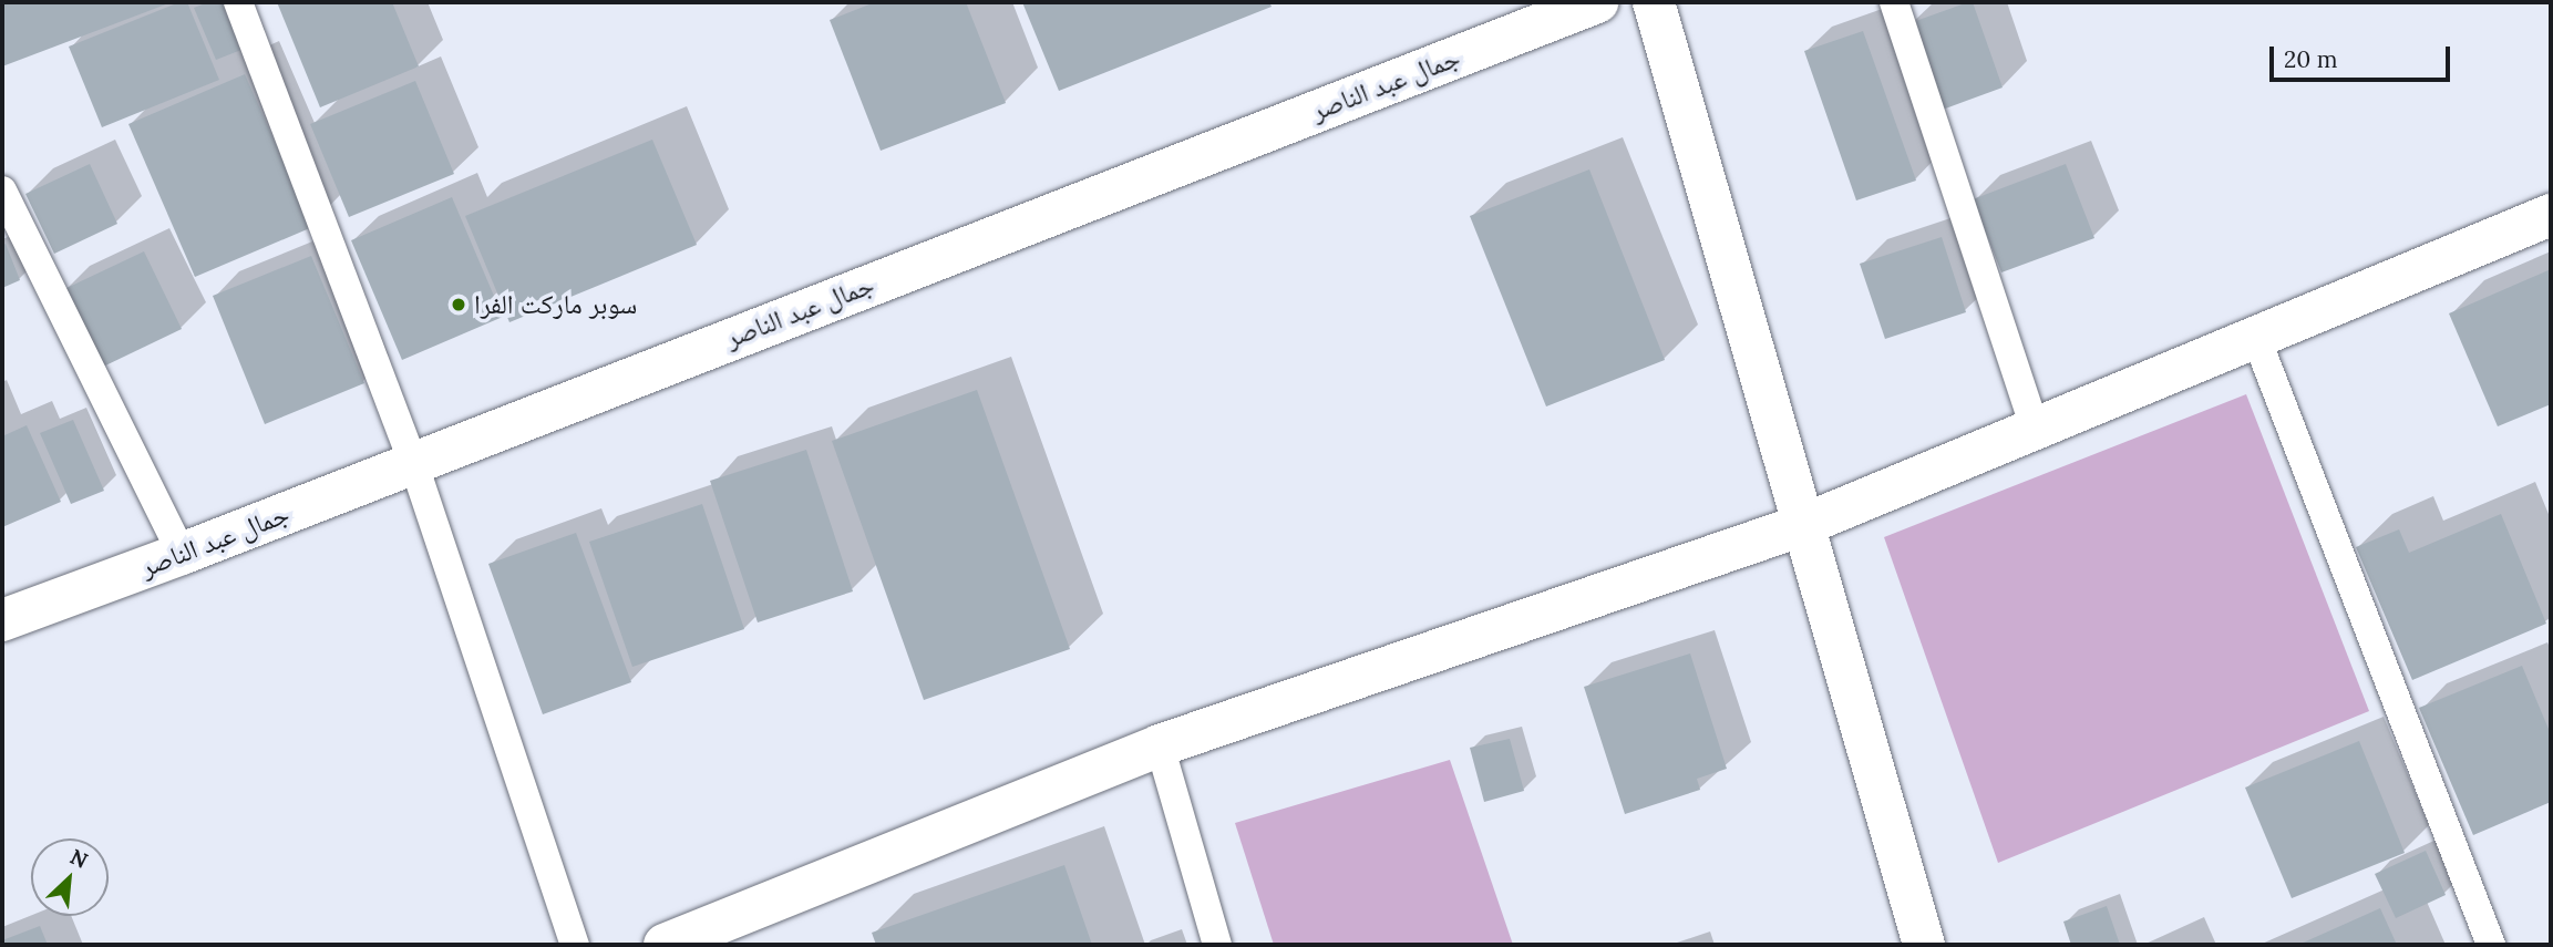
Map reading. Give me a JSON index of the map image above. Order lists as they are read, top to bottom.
{
  "streets": {
    "street": ["جمال عبد الناصر"]
  },
  "places": ["سوبر ماركت الفرا"],
  "scale_bar": "20 m",
  "north": "top right"
}
